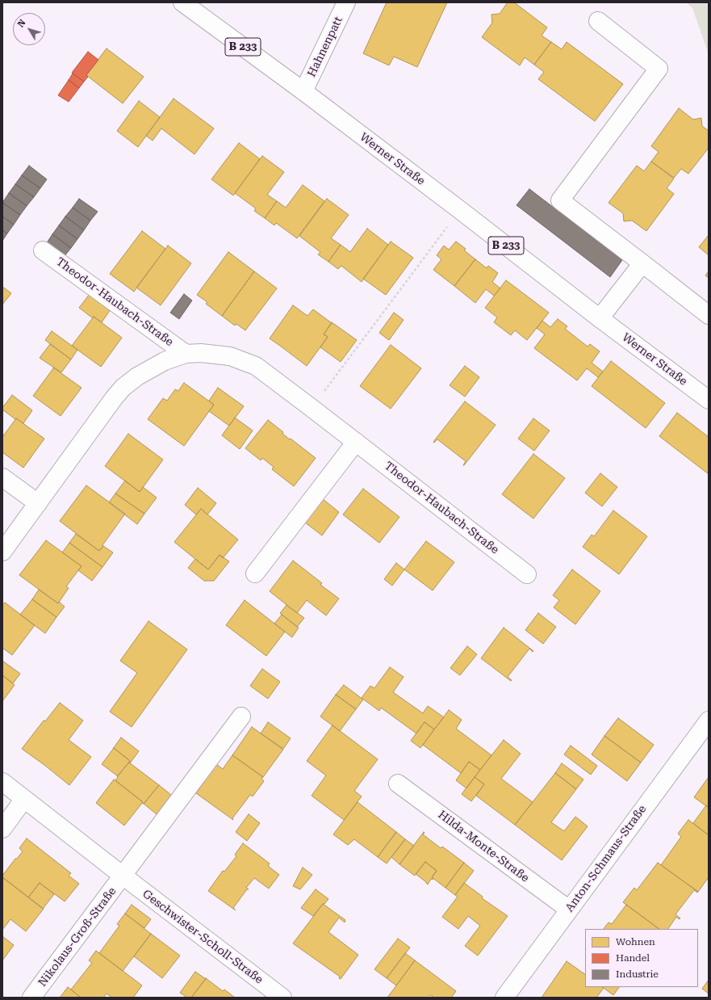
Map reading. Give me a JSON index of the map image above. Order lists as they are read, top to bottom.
{
  "streets": {
    "street": [
      "B 233",
      "Hahnenpatt",
      "Werner Straße",
      "Theodor-Haubach-Straße",
      "Hilda-Monte-Straße",
      "Anton-Schmaus-Straße",
      "Nikolaus-Groß-Straße",
      "Geschwister-Scholl-Straße"
    ]
  },
  "crossings": [
    ["Hahnenpatt", "Werner Straße"],
    ["Hilda-Monte-Straße", "Anton-Schmaus-Straße"],
    ["Nikolaus-Groß-Straße", "Geschwister-Scholl-Straße"]
  ],
  "legend": ["Wohnen", "Handel", "Industrie"],
  "north": "top left"
}
